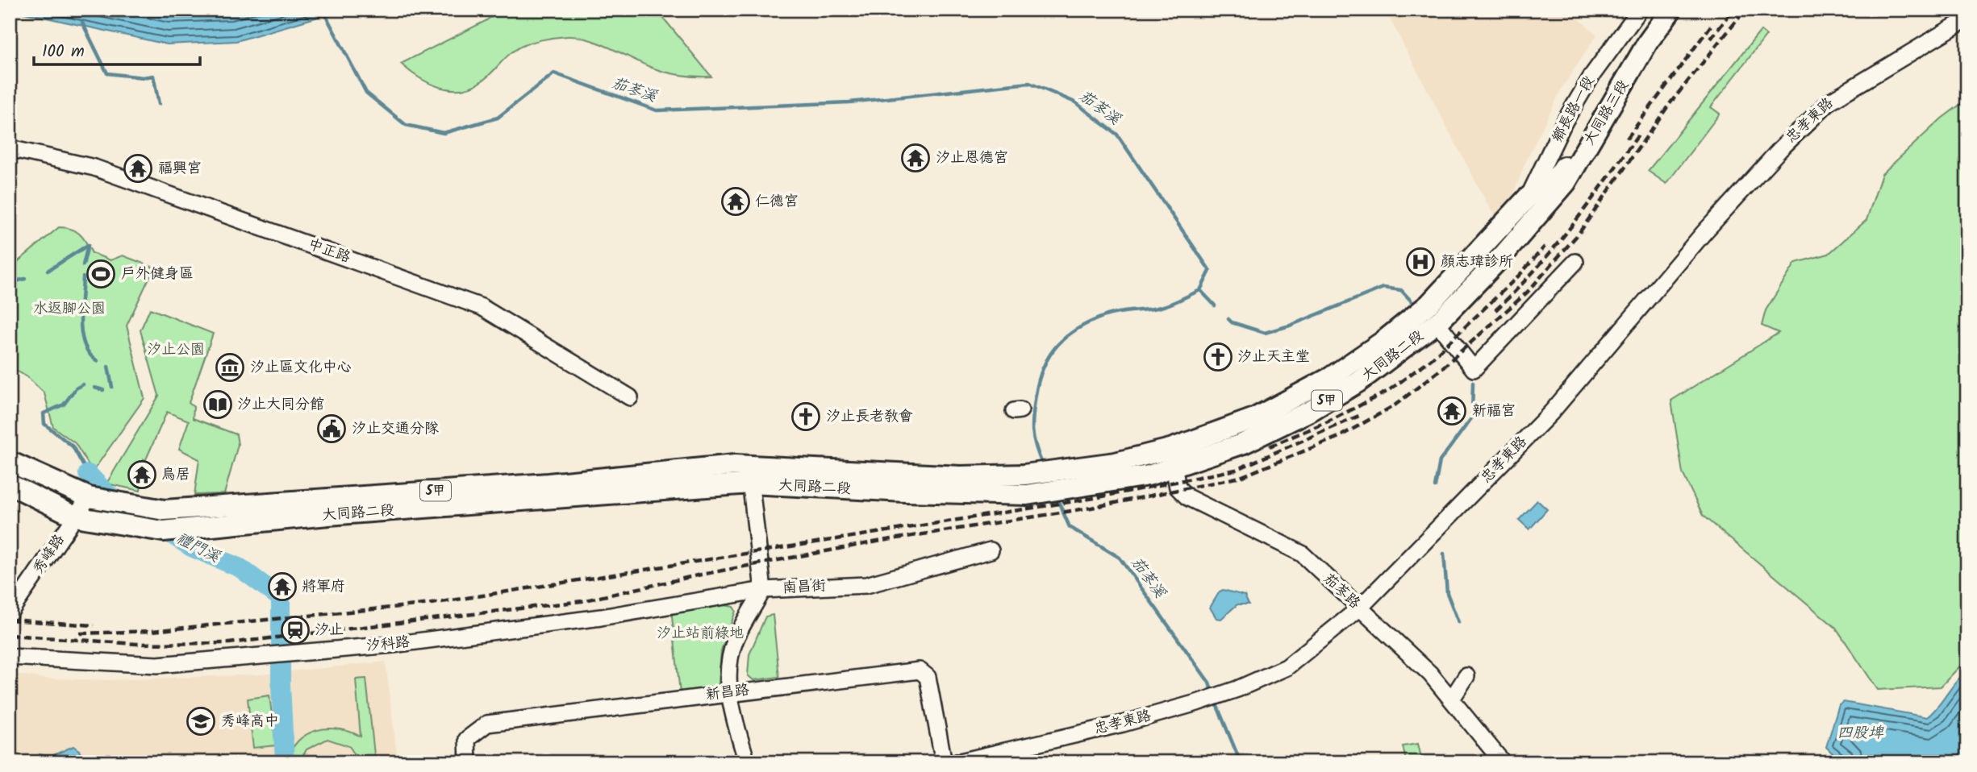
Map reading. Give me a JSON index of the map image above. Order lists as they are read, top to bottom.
{
  "streets": {
    "main road": ["大同路三段", "大同路二段", "5甲"],
    "street": [
      "鄉長路一段",
      "忠孝東路",
      "中正路",
      "秀峰路",
      "南昌街",
      "茄苳路",
      "汐科路",
      "新昌路"
    ]
  },
  "crossings": [
    ["鄉長路一段", "大同路三段"],
    ["鄉長路一段", "大同路二段"],
    ["大同路三段", "大同路二段"],
    ["忠孝東路", "茄苳路"],
    ["大同路二段", "秀峰路"],
    ["大同路二段", "茄苳路"],
    ["南昌街", "汐科路"],
    ["南昌街", "新昌路"]
  ],
  "water": ["茄苳溪", "禮門溪", "四股埤"],
  "parks": ["水返腳公園", "汐止公園", "汐止站前綠地"],
  "places": {
    "temple": [
      "汐止恩德宮",
      "福興宮",
      "仁德宮",
      "新福宮",
      "鳥居",
      "將軍府"
    ],
    "hospital": ["顏志瑋診所"],
    "sports": ["戶外健身區"],
    "church": ["汐止天主堂", "汐止長老教會"],
    "museum": ["汐止區文化中心"],
    "library": ["汐止大同分館"],
    "public building": ["汐止交通分隊"],
    "station": ["汐止"],
    "school or university": ["秀峰高中"]
  },
  "scale_bar": "100 m"
}
